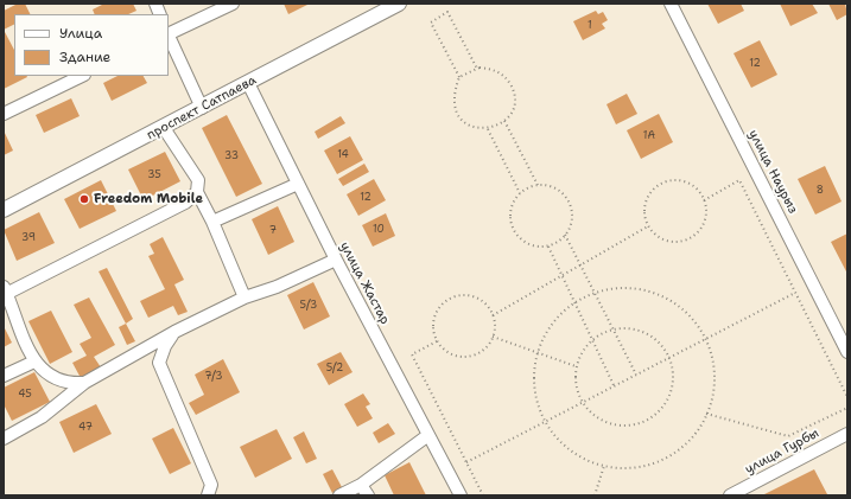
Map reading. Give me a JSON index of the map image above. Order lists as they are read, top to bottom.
{
  "streets": {
    "street": [
      "проспект Сатпаева",
      "улица Наурыз",
      "улица Жастар",
      "улица Гурбы"
    ]
  },
  "crossings": [
    ["проспект Сатпаева", "улица Жастар"]
  ],
  "places": ["Freedom Mobile"],
  "house_numbers": [
    "1",
    "12",
    "1А",
    "14",
    "33",
    "35",
    "8",
    "12",
    "10",
    "7",
    "39",
    "5/3",
    "5/2",
    "7/3",
    "45",
    "47"
  ],
  "legend": ["Улица", "Здание"]
}
